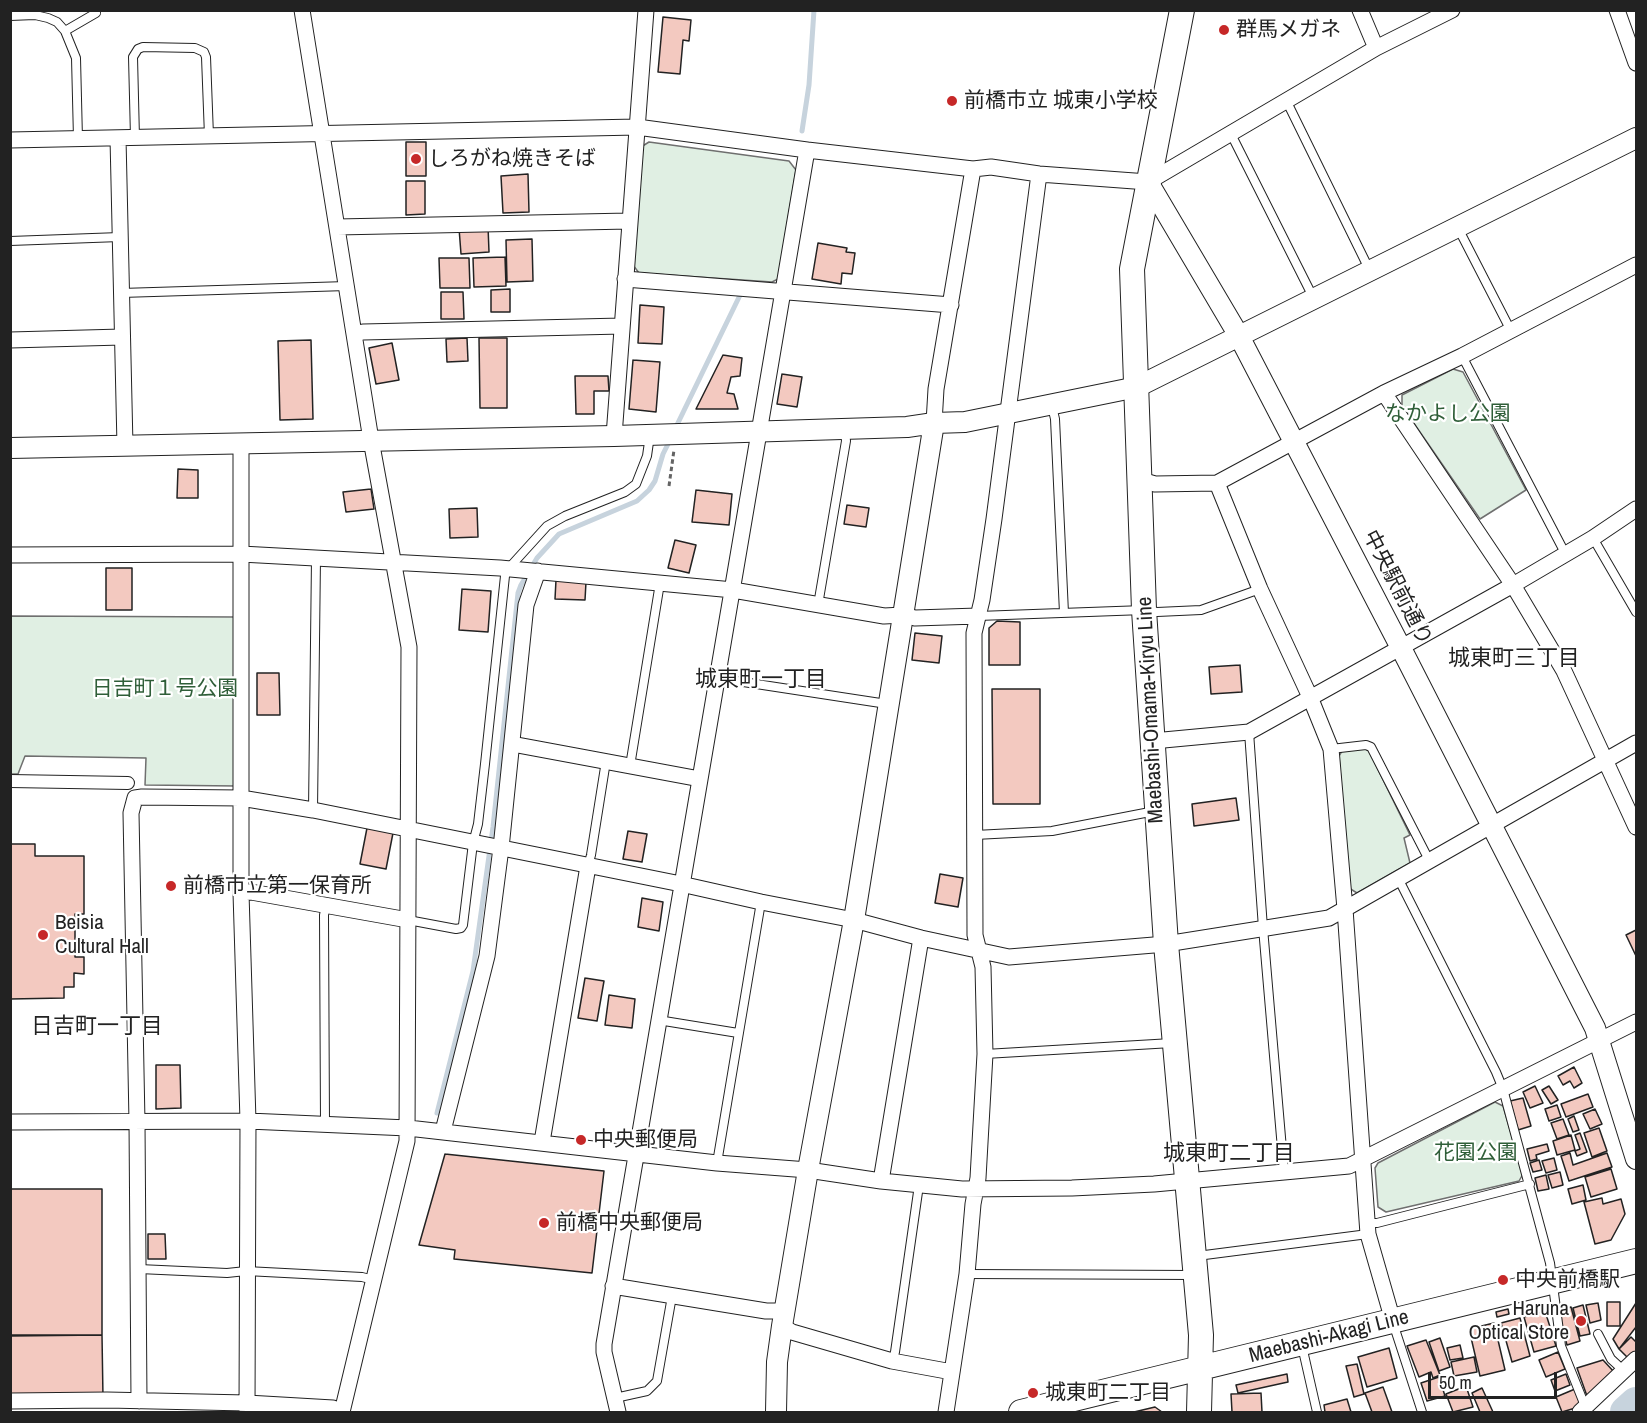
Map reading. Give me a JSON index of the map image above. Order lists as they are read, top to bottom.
{
  "streets": {
    "main road": ["Maebashi-Omama-Kiryu Line", "Maebashi-Akagi Line"],
    "street": ["中央駅前通り"]
  },
  "crossings": [
    ["中央駅前通り", "Maebashi-Omama-Kiryu Line"],
    ["Maebashi-Omama-Kiryu Line", "Maebashi-Akagi Line"]
  ],
  "districts": [
    "城東町三丁目",
    "城東町一丁目",
    "日吉町一丁目",
    "城東町二丁目"
  ],
  "parks": ["なかよし公園", "日吉町１号公園", "花園公園"],
  "places": [
    "群馬メガネ",
    "前橋市立 城東小学校",
    "しろがね焼きそば",
    "前橋市立第一保育所",
    "Beisia Cultural Hall",
    "中央郵便局",
    "前橋中央郵便局",
    "中央前橋駅",
    "Haruna Optical Store",
    "城東町二丁目"
  ],
  "scale_bar": "50 m"
}
